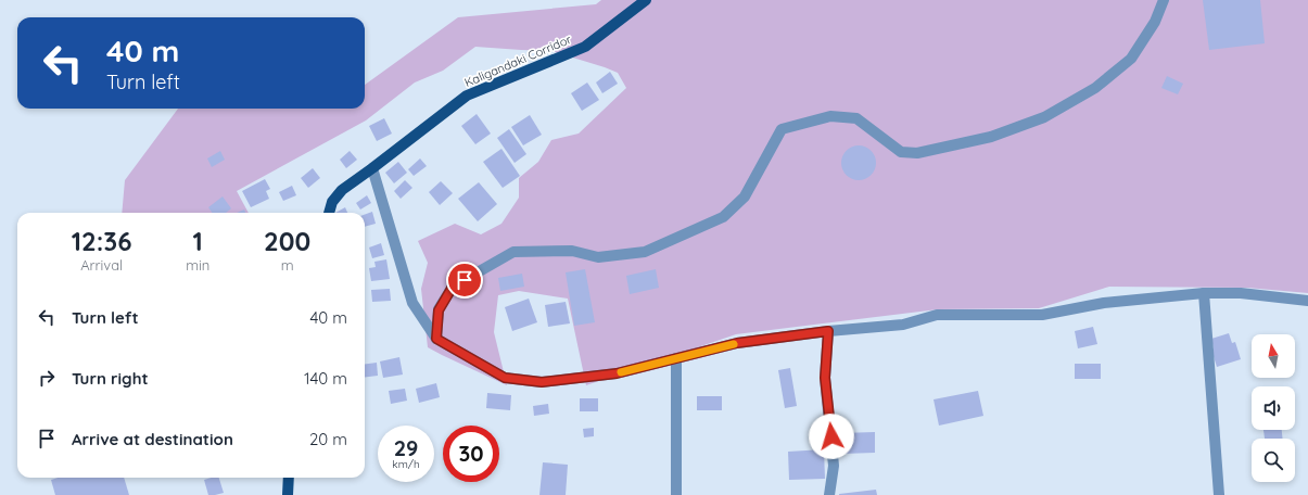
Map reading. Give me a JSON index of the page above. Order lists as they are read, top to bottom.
{
  "streets": {
    "main road": ["Kaligandaki Corridor"]
  },
  "north": "top",
  "page": {
    "turn": ["40 m", "Turn left"],
    "eta": [
      "12:36",
      "Arrival",
      "1",
      "min",
      "200",
      "m"
    ],
    "list": [
      {
        "name": "Turn left",
        "value": "40 m"
      },
      {
        "name": "Turn right",
        "value": "140 m"
      },
      {
        "name": "Arrive at destination",
        "value": "20 m"
      }
    ],
    "speed": "29 km/h",
    "limit": "30"
  }
}
